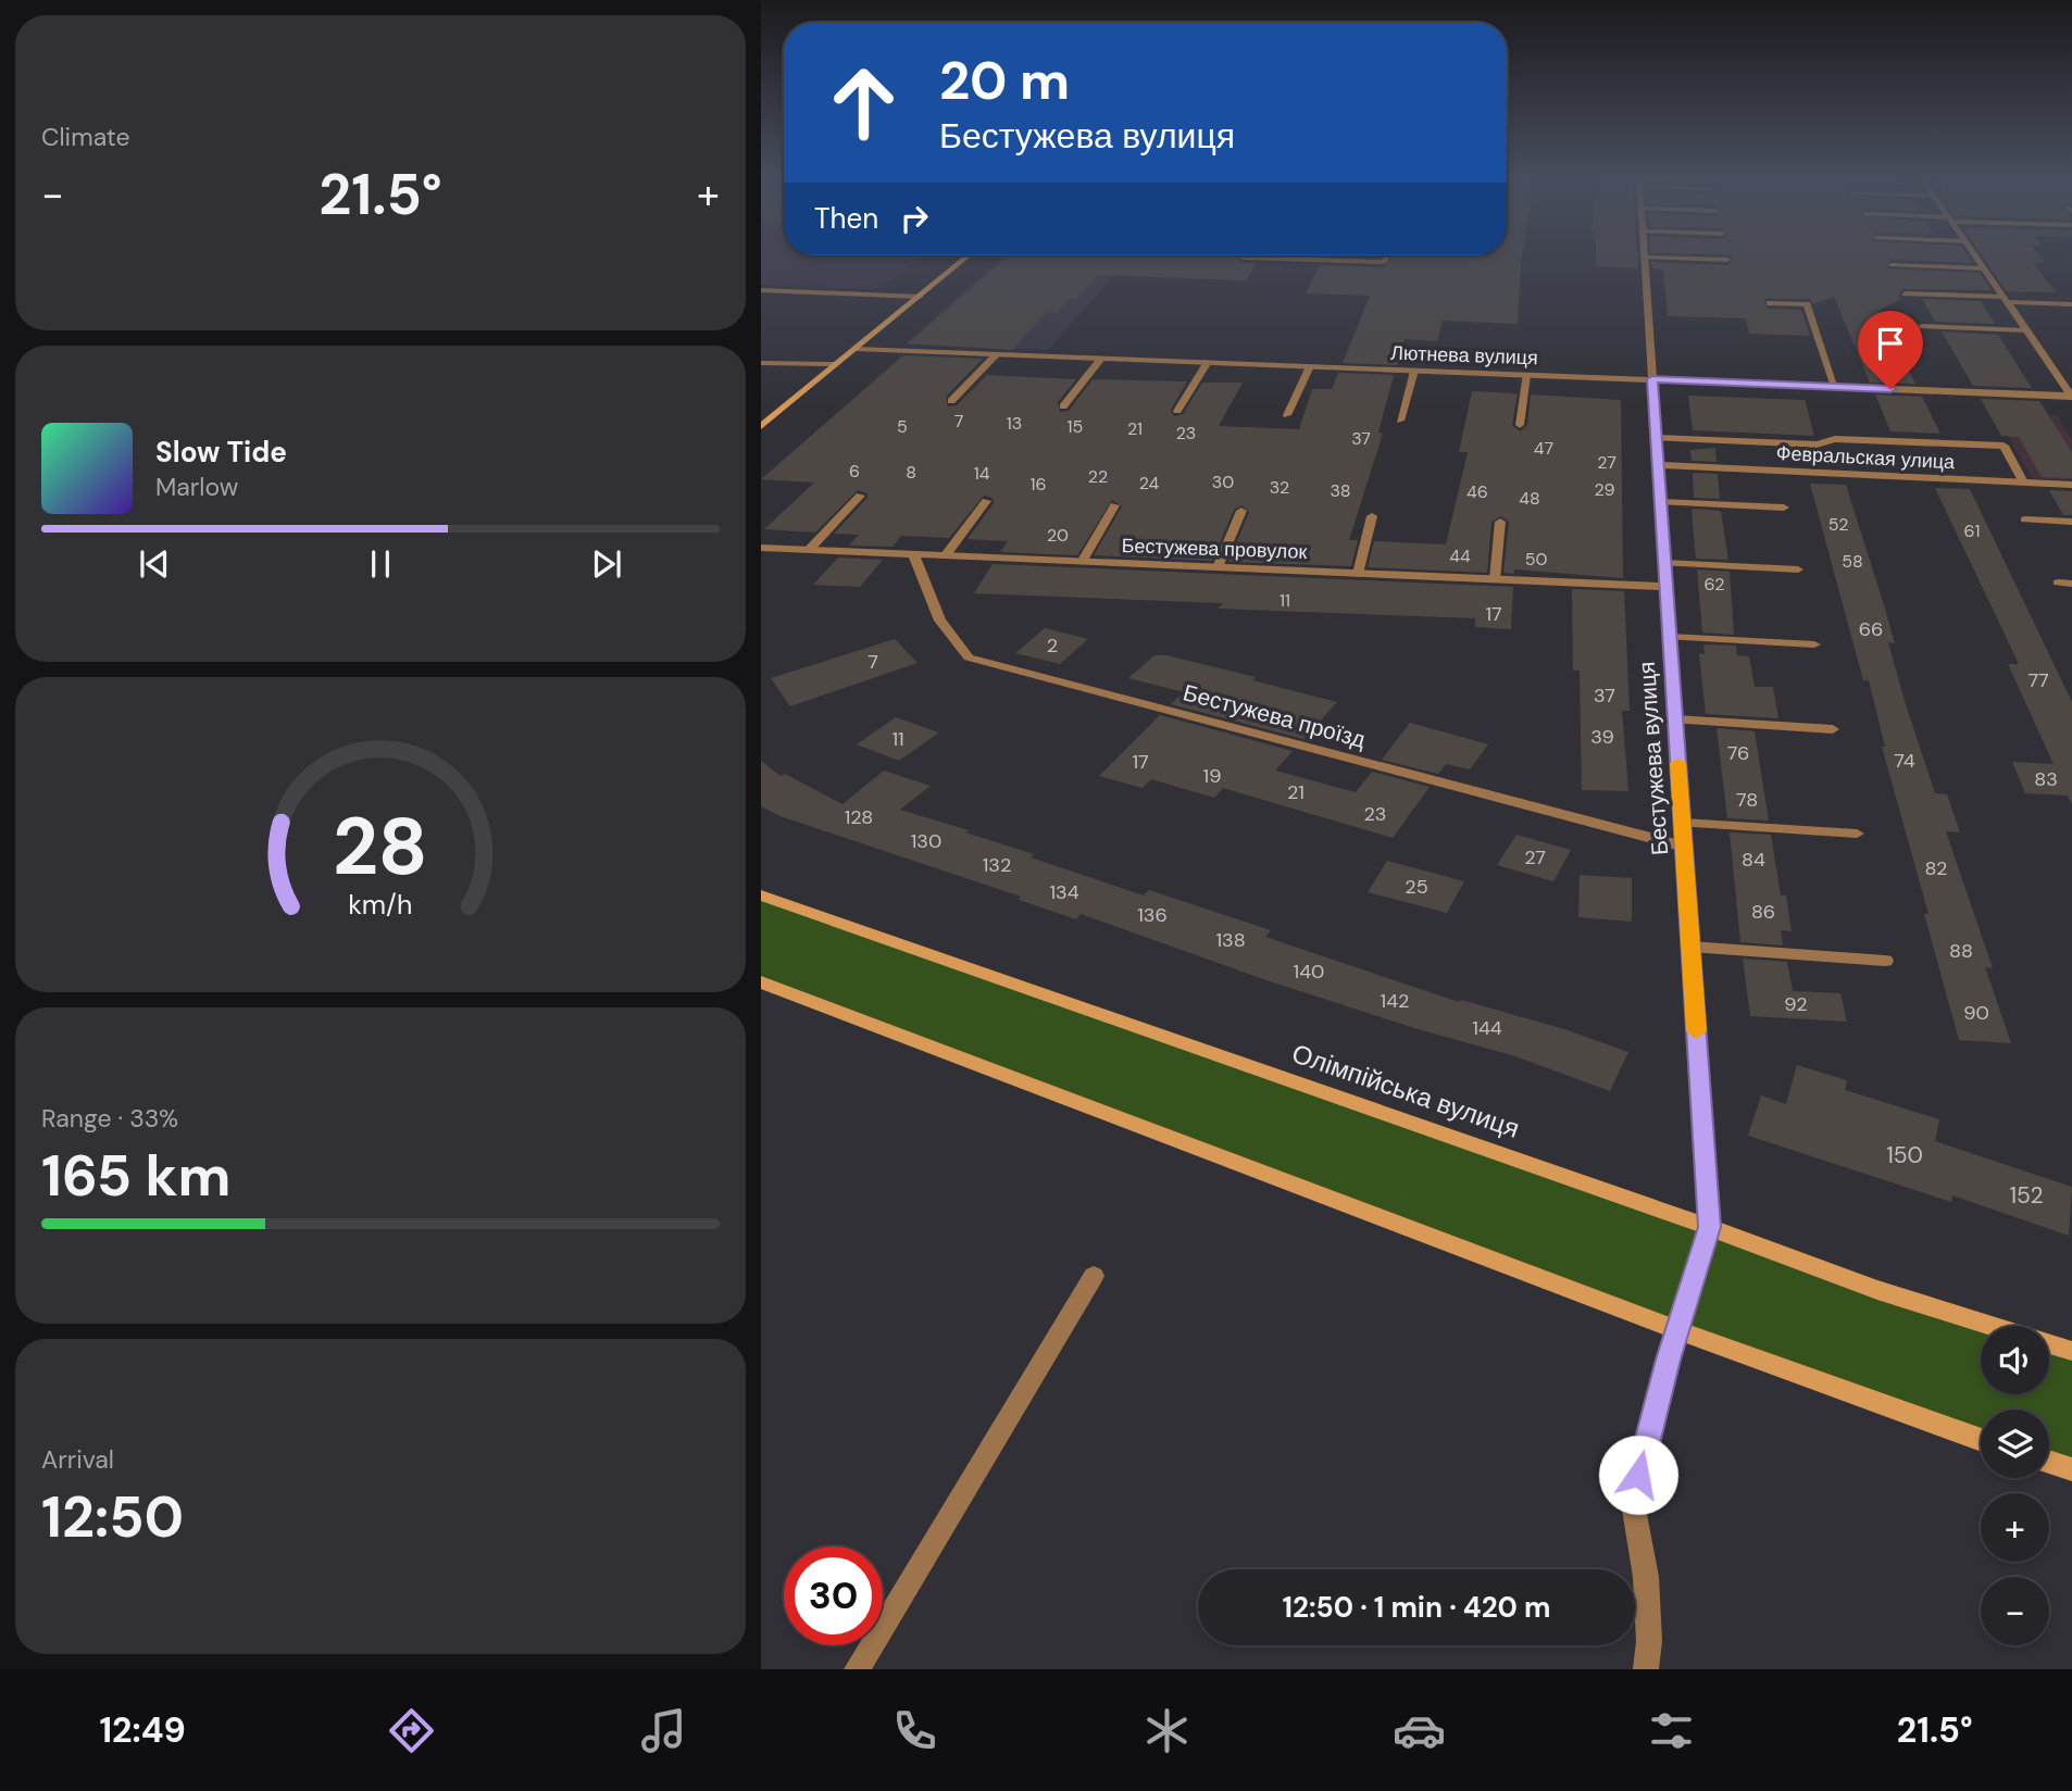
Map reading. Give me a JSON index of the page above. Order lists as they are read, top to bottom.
{
  "streets": {
    "main road": ["Бестужева вулиця", "Олімпійська вулиця"],
    "street": [
      "Лютнева вулиця",
      "Февральская улица",
      "Бестужева провулок",
      "Бестужева проїзд"
    ]
  },
  "crossings": [
    ["Лютнева вулиця", "Бестужева вулиця"],
    ["Февральская улица", "Бестужева вулиця"],
    ["Бестужева провулок", "Бестужева проїзд"],
    ["Бестужева провулок", "Бестужева вулиця"],
    ["Бестужева проїзд", "Бестужева вулиця"],
    ["Бестужева вулиця", "Олімпійська вулиця"]
  ],
  "house_numbers": [
    "7",
    "13",
    "5",
    "15",
    "21",
    "23",
    "37",
    "47",
    "27",
    "6",
    "8",
    "14",
    "22",
    "30",
    "24",
    "16",
    "32",
    "29",
    "38",
    "46",
    "48",
    "52",
    "61",
    "20",
    "44",
    "50",
    "58",
    "62",
    "11",
    "17",
    "66",
    "2",
    "7",
    "77",
    "37",
    "39",
    "11",
    "76",
    "74",
    "17",
    "19",
    "83",
    "21",
    "78",
    "23",
    "128",
    "130",
    "27",
    "84",
    "132",
    "82",
    "25",
    "134",
    "86",
    "136",
    "138",
    "88",
    "140",
    "142",
    "92",
    "90",
    "144",
    "150",
    "152"
  ],
  "page": {
    "tile": [
      "Climate",
      ["Range · 33%", "165 km"],
      ["Arrival", "12:50"]
    ],
    "turn": ["20 m", "Бестужева вулиця"],
    "heat": ["−", "21.5°", "+"],
    "then": "Then",
    "song": ["Slow Tide", "Marlow"],
    "map_buttons": ["+", "−"],
    "limit": "30",
    "trip": "12:50 · 1 min · 420 m",
    "tabs": ["12:49", "21.5°"],
    "gauge": ["28", "km/h"]
  }
}
